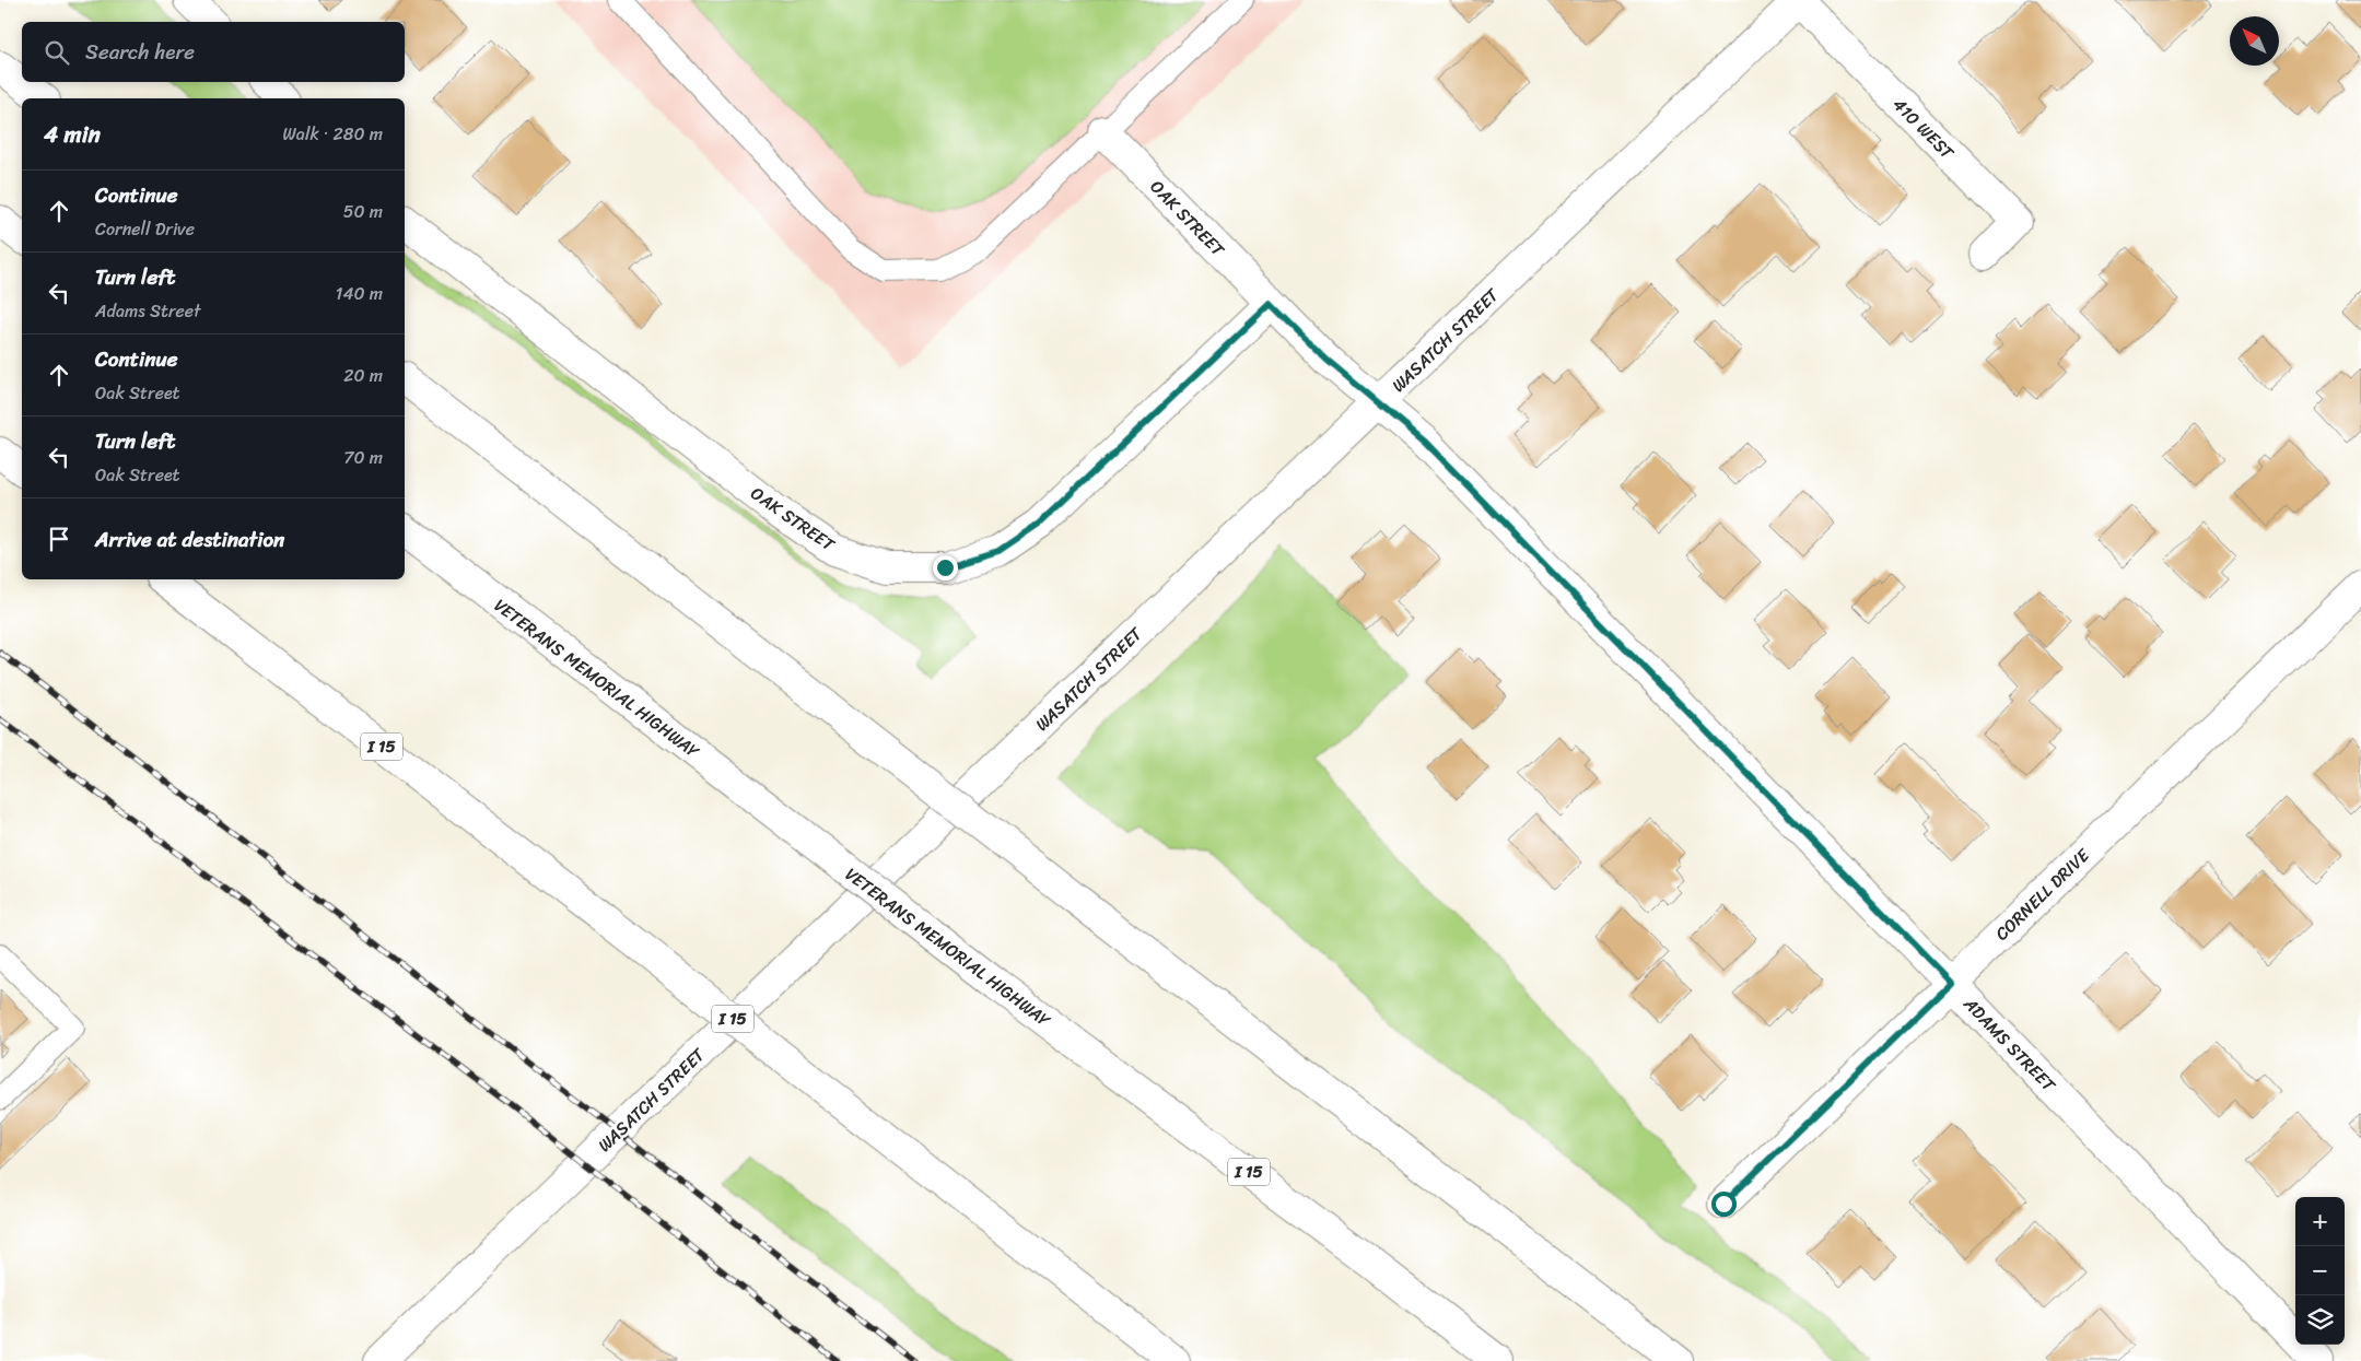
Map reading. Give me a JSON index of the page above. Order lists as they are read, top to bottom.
{
  "streets": {
    "main road": [
      "410 WEST",
      "OAK STREET",
      "WASATCH STREET",
      "VETERANS MEMORIAL HIGHWAY",
      "I 15",
      "CORNELL DRIVE",
      "ADAMS STREET"
    ]
  },
  "crossings": [
    ["410 WEST", "WASATCH STREET"],
    ["OAK STREET", "WASATCH STREET"],
    ["OAK STREET", "ADAMS STREET"],
    ["WASATCH STREET", "ADAMS STREET"],
    ["CORNELL DRIVE", "ADAMS STREET"]
  ],
  "north": "top left",
  "page": {
    "search": "Search here",
    "heading": ["4 min", "Walk · 280 m"],
    "list": [
      ["Continue", "Cornell Drive", "50 m"],
      ["Turn left", "Adams Street", "140 m"],
      ["Continue", "Oak Street", "20 m"],
      ["Turn left", "Oak Street", "70 m"],
      "Arrive at destination"
    ],
    "map_buttons": ["+", "−"]
  }
}
